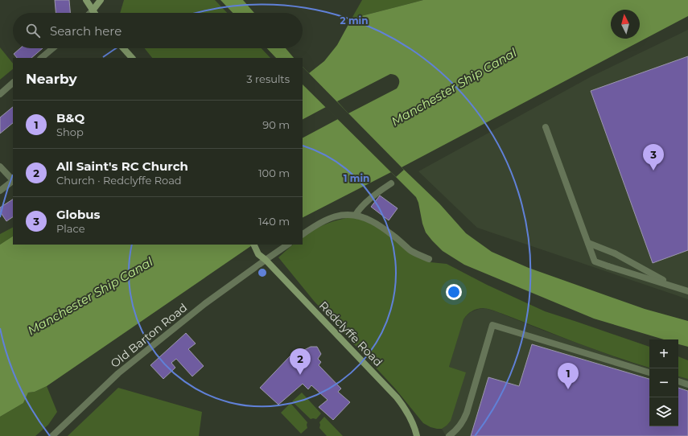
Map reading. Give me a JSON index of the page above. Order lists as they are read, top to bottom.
{
  "streets": {
    "main road": ["Redclyffe Road"],
    "street": ["Old Barton Road"]
  },
  "crossings": [
    ["Redclyffe Road", "Old Barton Road"]
  ],
  "water": ["Manchester Ship Canal"],
  "north": "top",
  "page": {
    "search": "Search here",
    "heading": ["Nearby", "3 results"],
    "list": [
      {
        "mark": "1",
        "name": "B&Q",
        "note": "Shop",
        "value": "90 m"
      },
      {
        "mark": "2",
        "name": "All Saint's RC Church",
        "note": "Church · Redclyffe Road",
        "value": "100 m"
      },
      {
        "mark": "3",
        "name": "Globus",
        "note": "Place",
        "value": "140 m"
      }
    ],
    "pins": ["3", "2", "1"],
    "map_buttons": ["+", "−"]
  },
  "rings": ["2 min", "1 min"]
}
